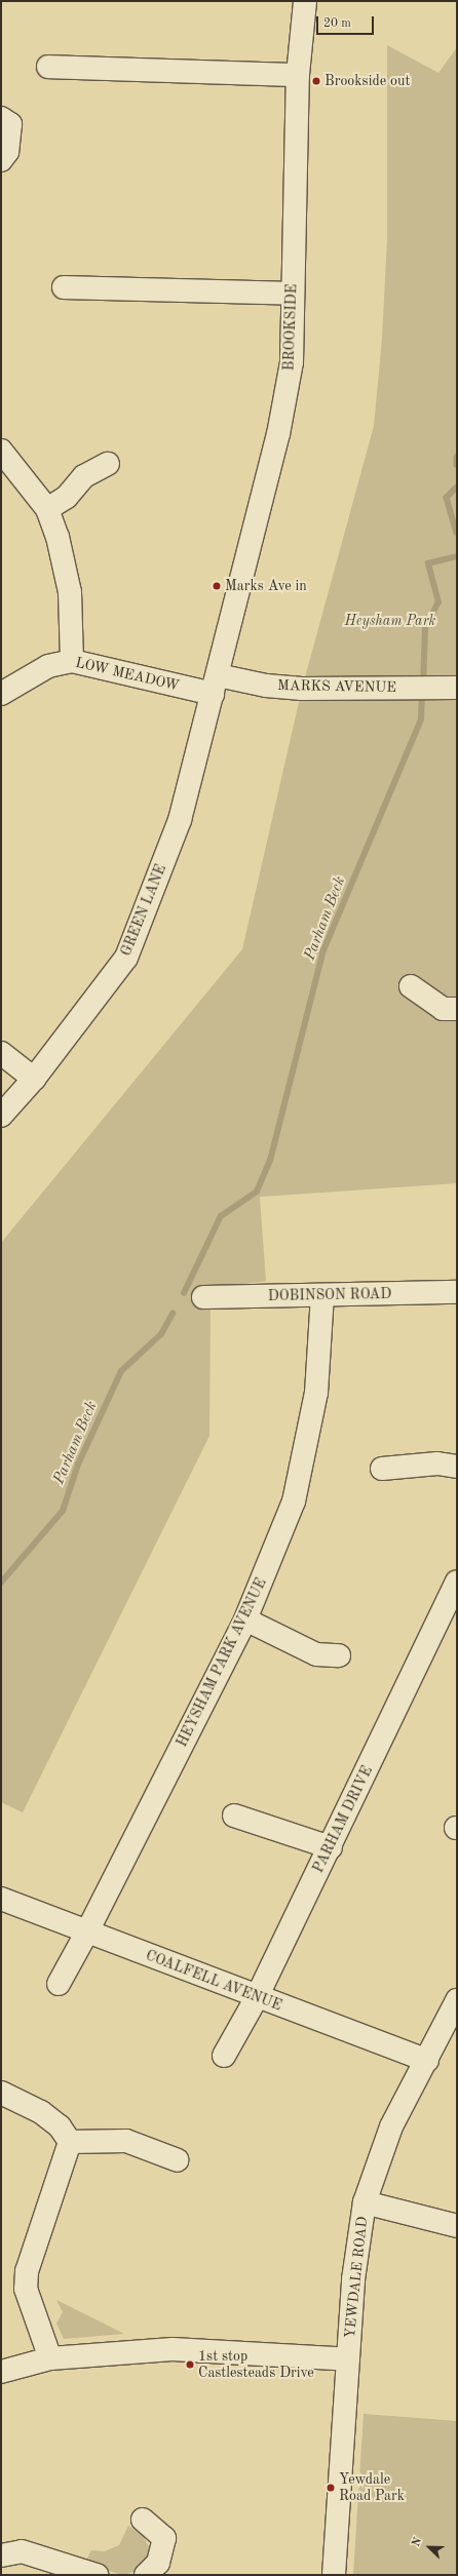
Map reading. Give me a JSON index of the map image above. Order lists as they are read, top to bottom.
{
  "streets": {
    "street": [
      "BROOKSIDE",
      "LOW MEADOW",
      "MARKS AVENUE",
      "GREEN LANE",
      "DOBINSON ROAD",
      "HEYSHAM PARK AVENUE",
      "PARHAM DRIVE",
      "COALFELL AVENUE",
      "YEWDALE ROAD"
    ]
  },
  "crossings": [
    ["BROOKSIDE", "LOW MEADOW"],
    ["BROOKSIDE", "MARKS AVENUE"],
    ["BROOKSIDE", "GREEN LANE"],
    ["LOW MEADOW", "MARKS AVENUE"],
    ["LOW MEADOW", "GREEN LANE"],
    ["MARKS AVENUE", "GREEN LANE"],
    ["DOBINSON ROAD", "HEYSHAM PARK AVENUE"],
    ["HEYSHAM PARK AVENUE", "COALFELL AVENUE"],
    ["PARHAM DRIVE", "COALFELL AVENUE"],
    ["COALFELL AVENUE", "YEWDALE ROAD"]
  ],
  "water": ["Parham Beck"],
  "parks": ["Heysham Park"],
  "places": [
    "Brookside out",
    "Marks Ave in",
    "1st stop Castlesteads Drive",
    "Yewdale Road Park"
  ],
  "scale_bar": "20 m",
  "north": "top left"
}
